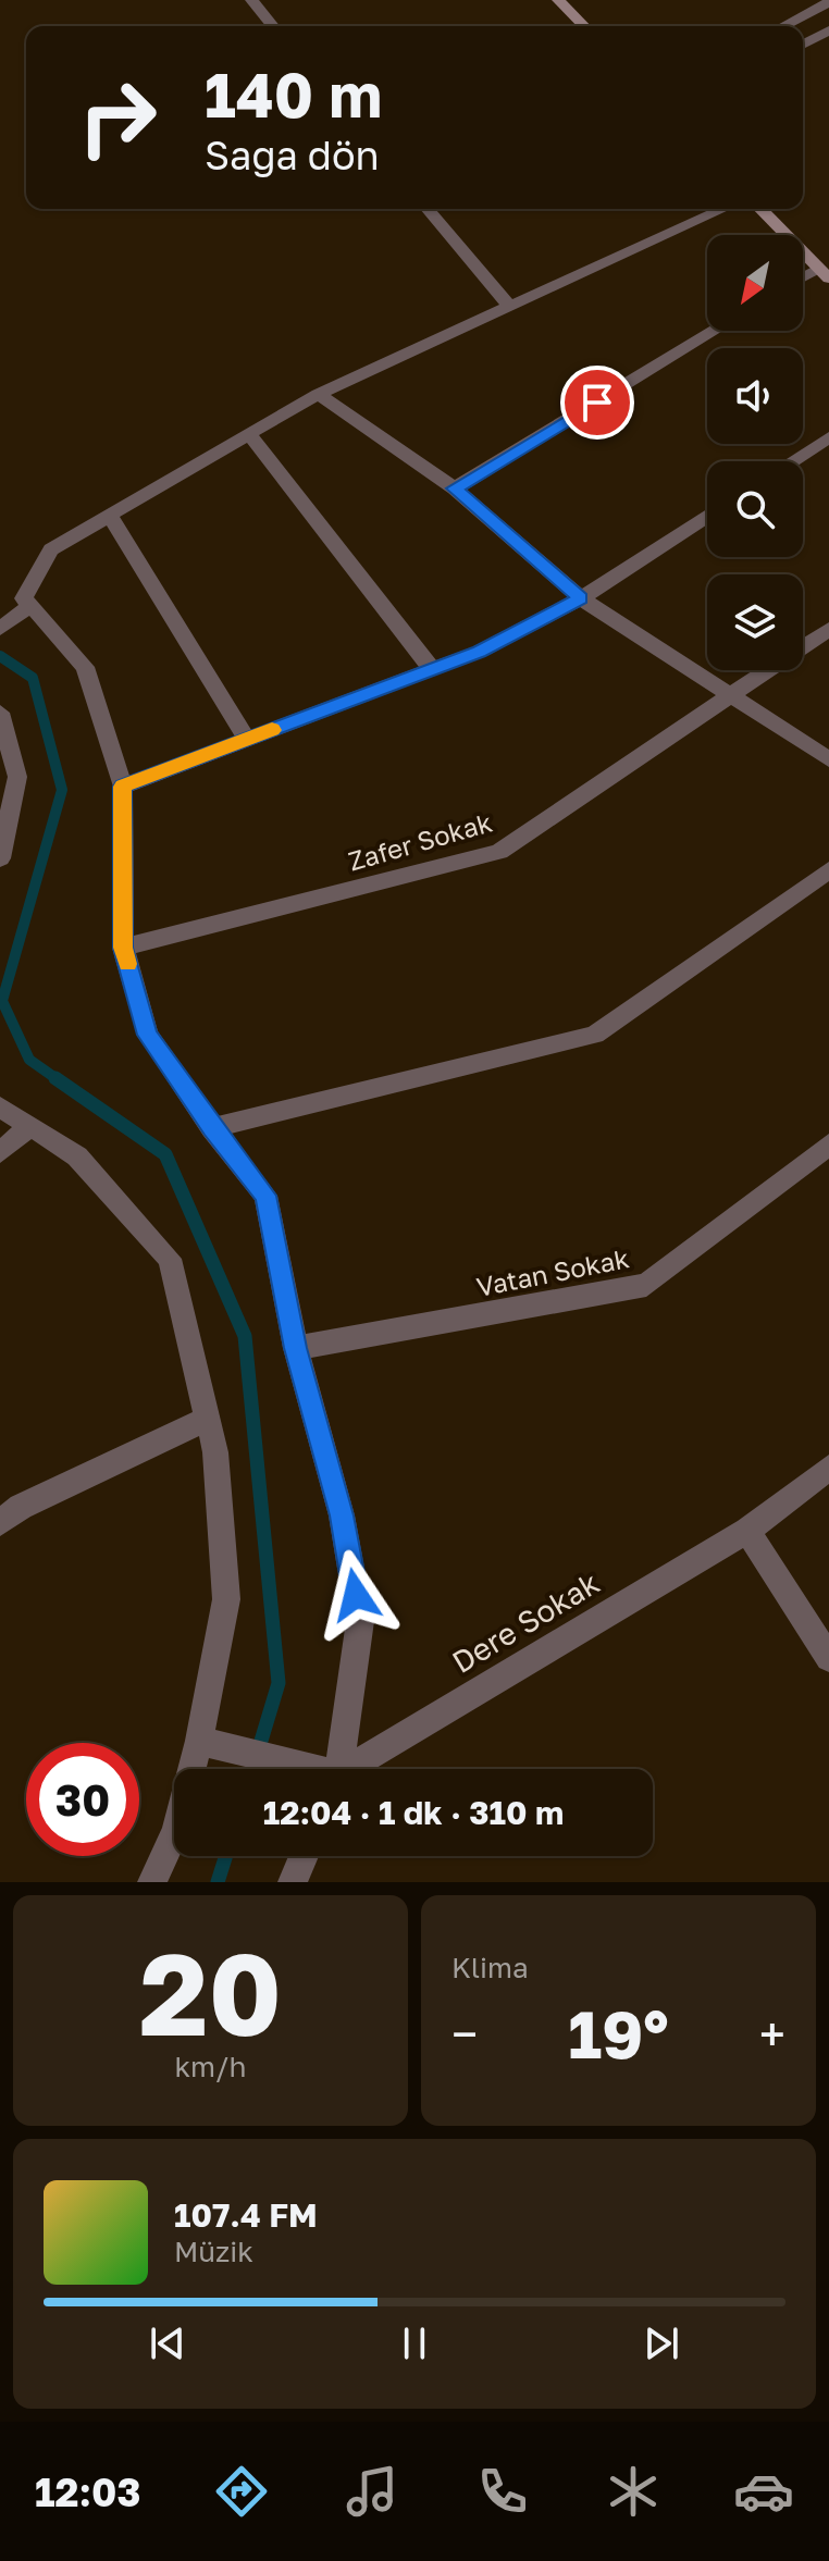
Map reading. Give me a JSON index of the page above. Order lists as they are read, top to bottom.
{
  "streets": {
    "street": ["Zafer Sokak", "Vatan Sokak", "Dere Sokak"]
  },
  "north": "bottom left",
  "page": {
    "turn": ["140 m", "Sağa dön"],
    "limit": "30",
    "trip": "12:04 · 1 dk · 310 m",
    "tile": [
      ["20", "km/h"],
      "Klima"
    ],
    "heat": ["−", "19°", "+"],
    "song": ["107.4 FM", "Müzik"],
    "tabs": "12:03"
  }
}
